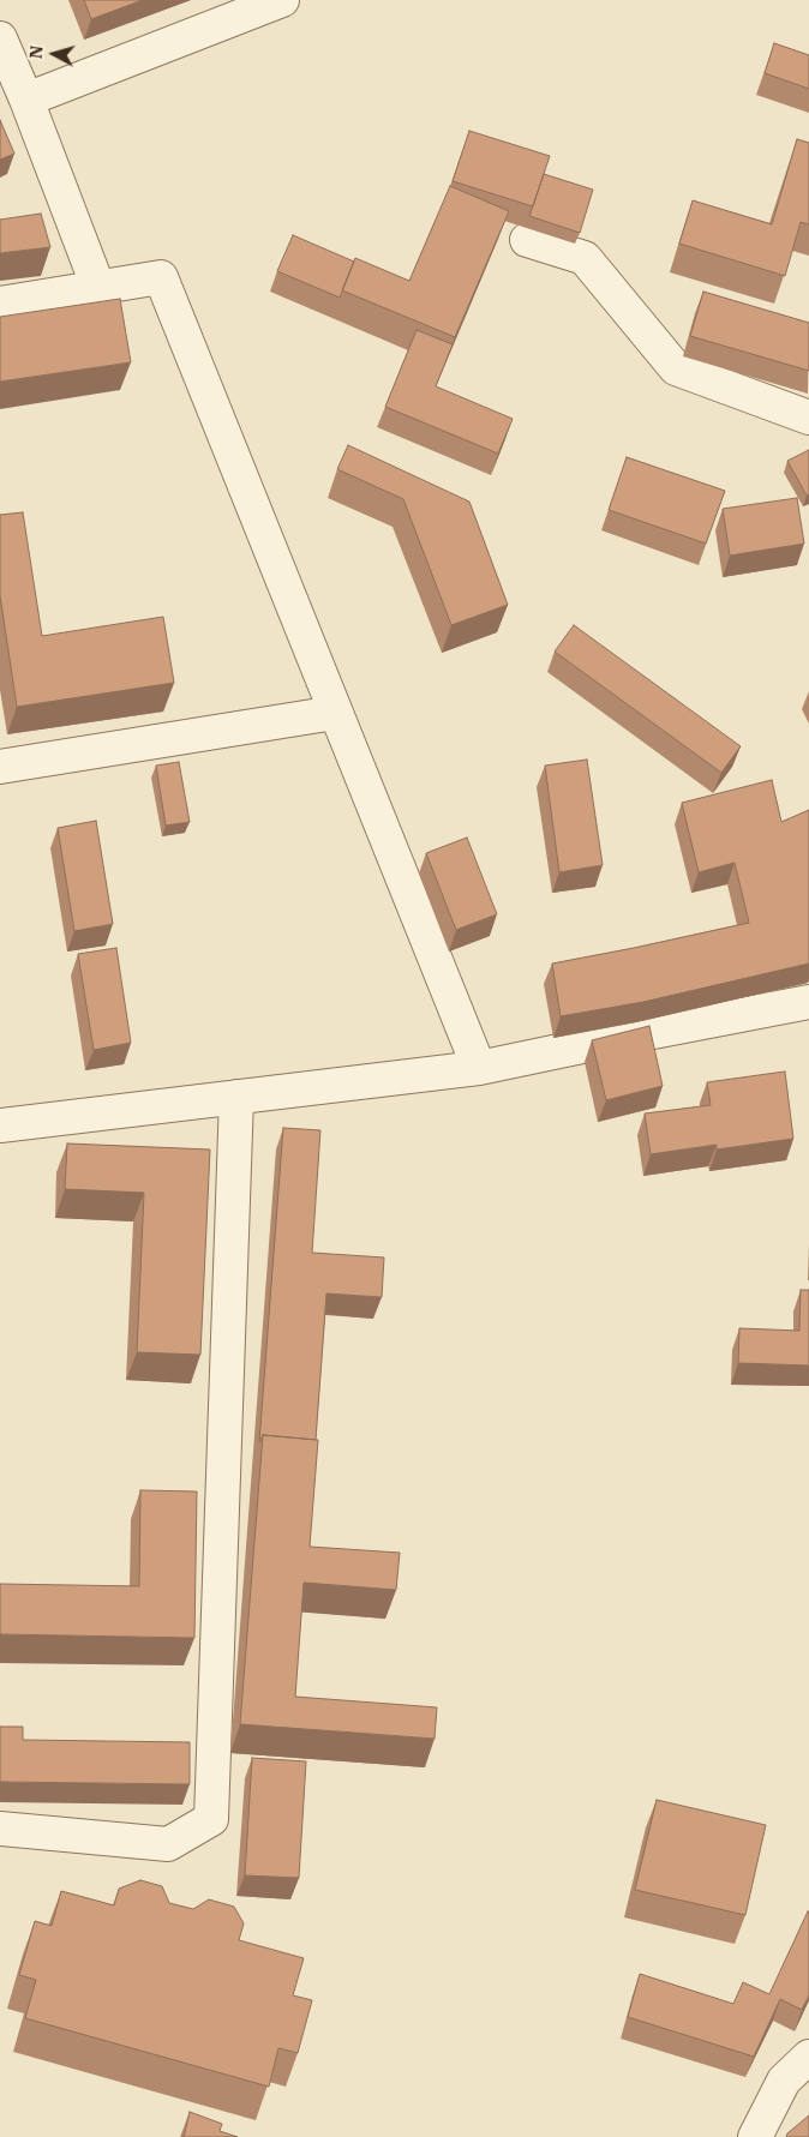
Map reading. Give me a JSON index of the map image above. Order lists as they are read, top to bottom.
{
  "north": "left"
}
